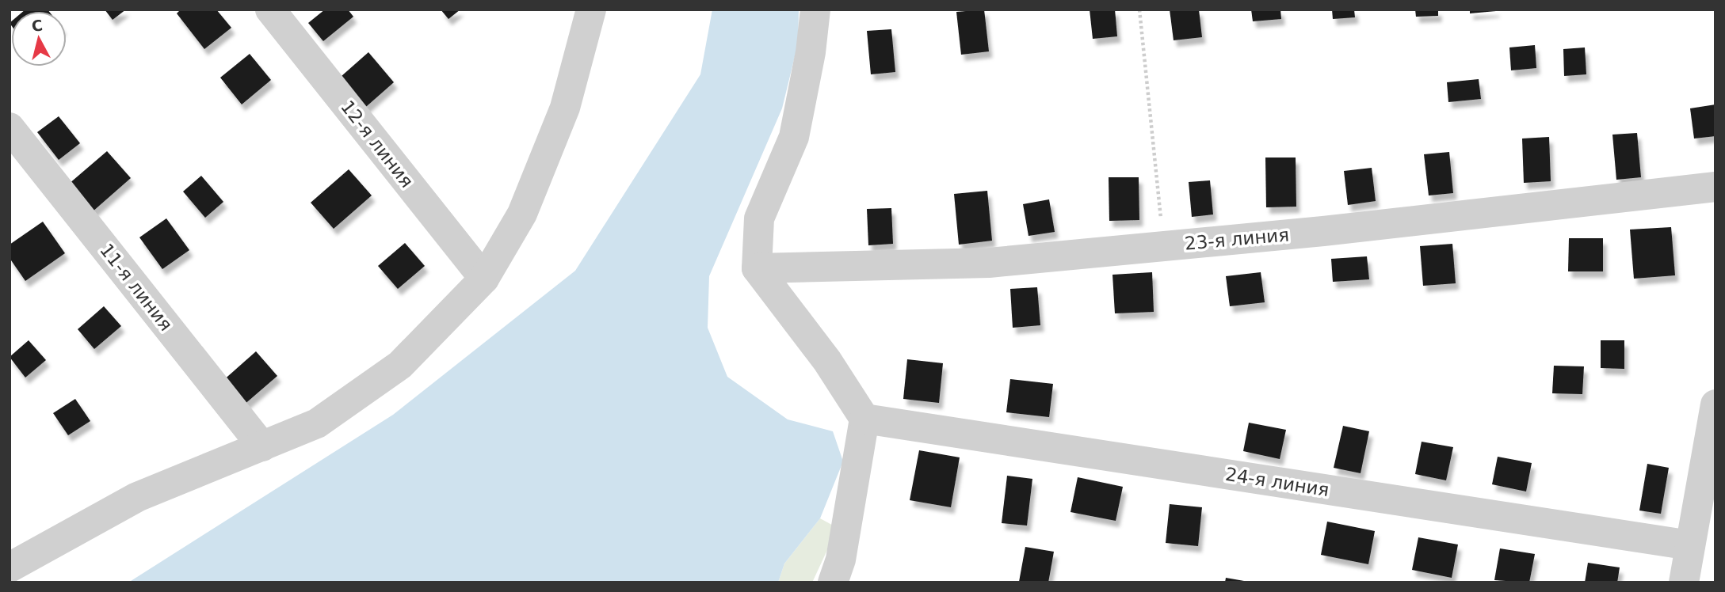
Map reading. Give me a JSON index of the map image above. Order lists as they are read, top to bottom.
{
  "streets": {
    "street": [
      "12-я линия",
      "23-я линия",
      "11-я линия",
      "24-я линия"
    ]
  },
  "north": "top"
}
